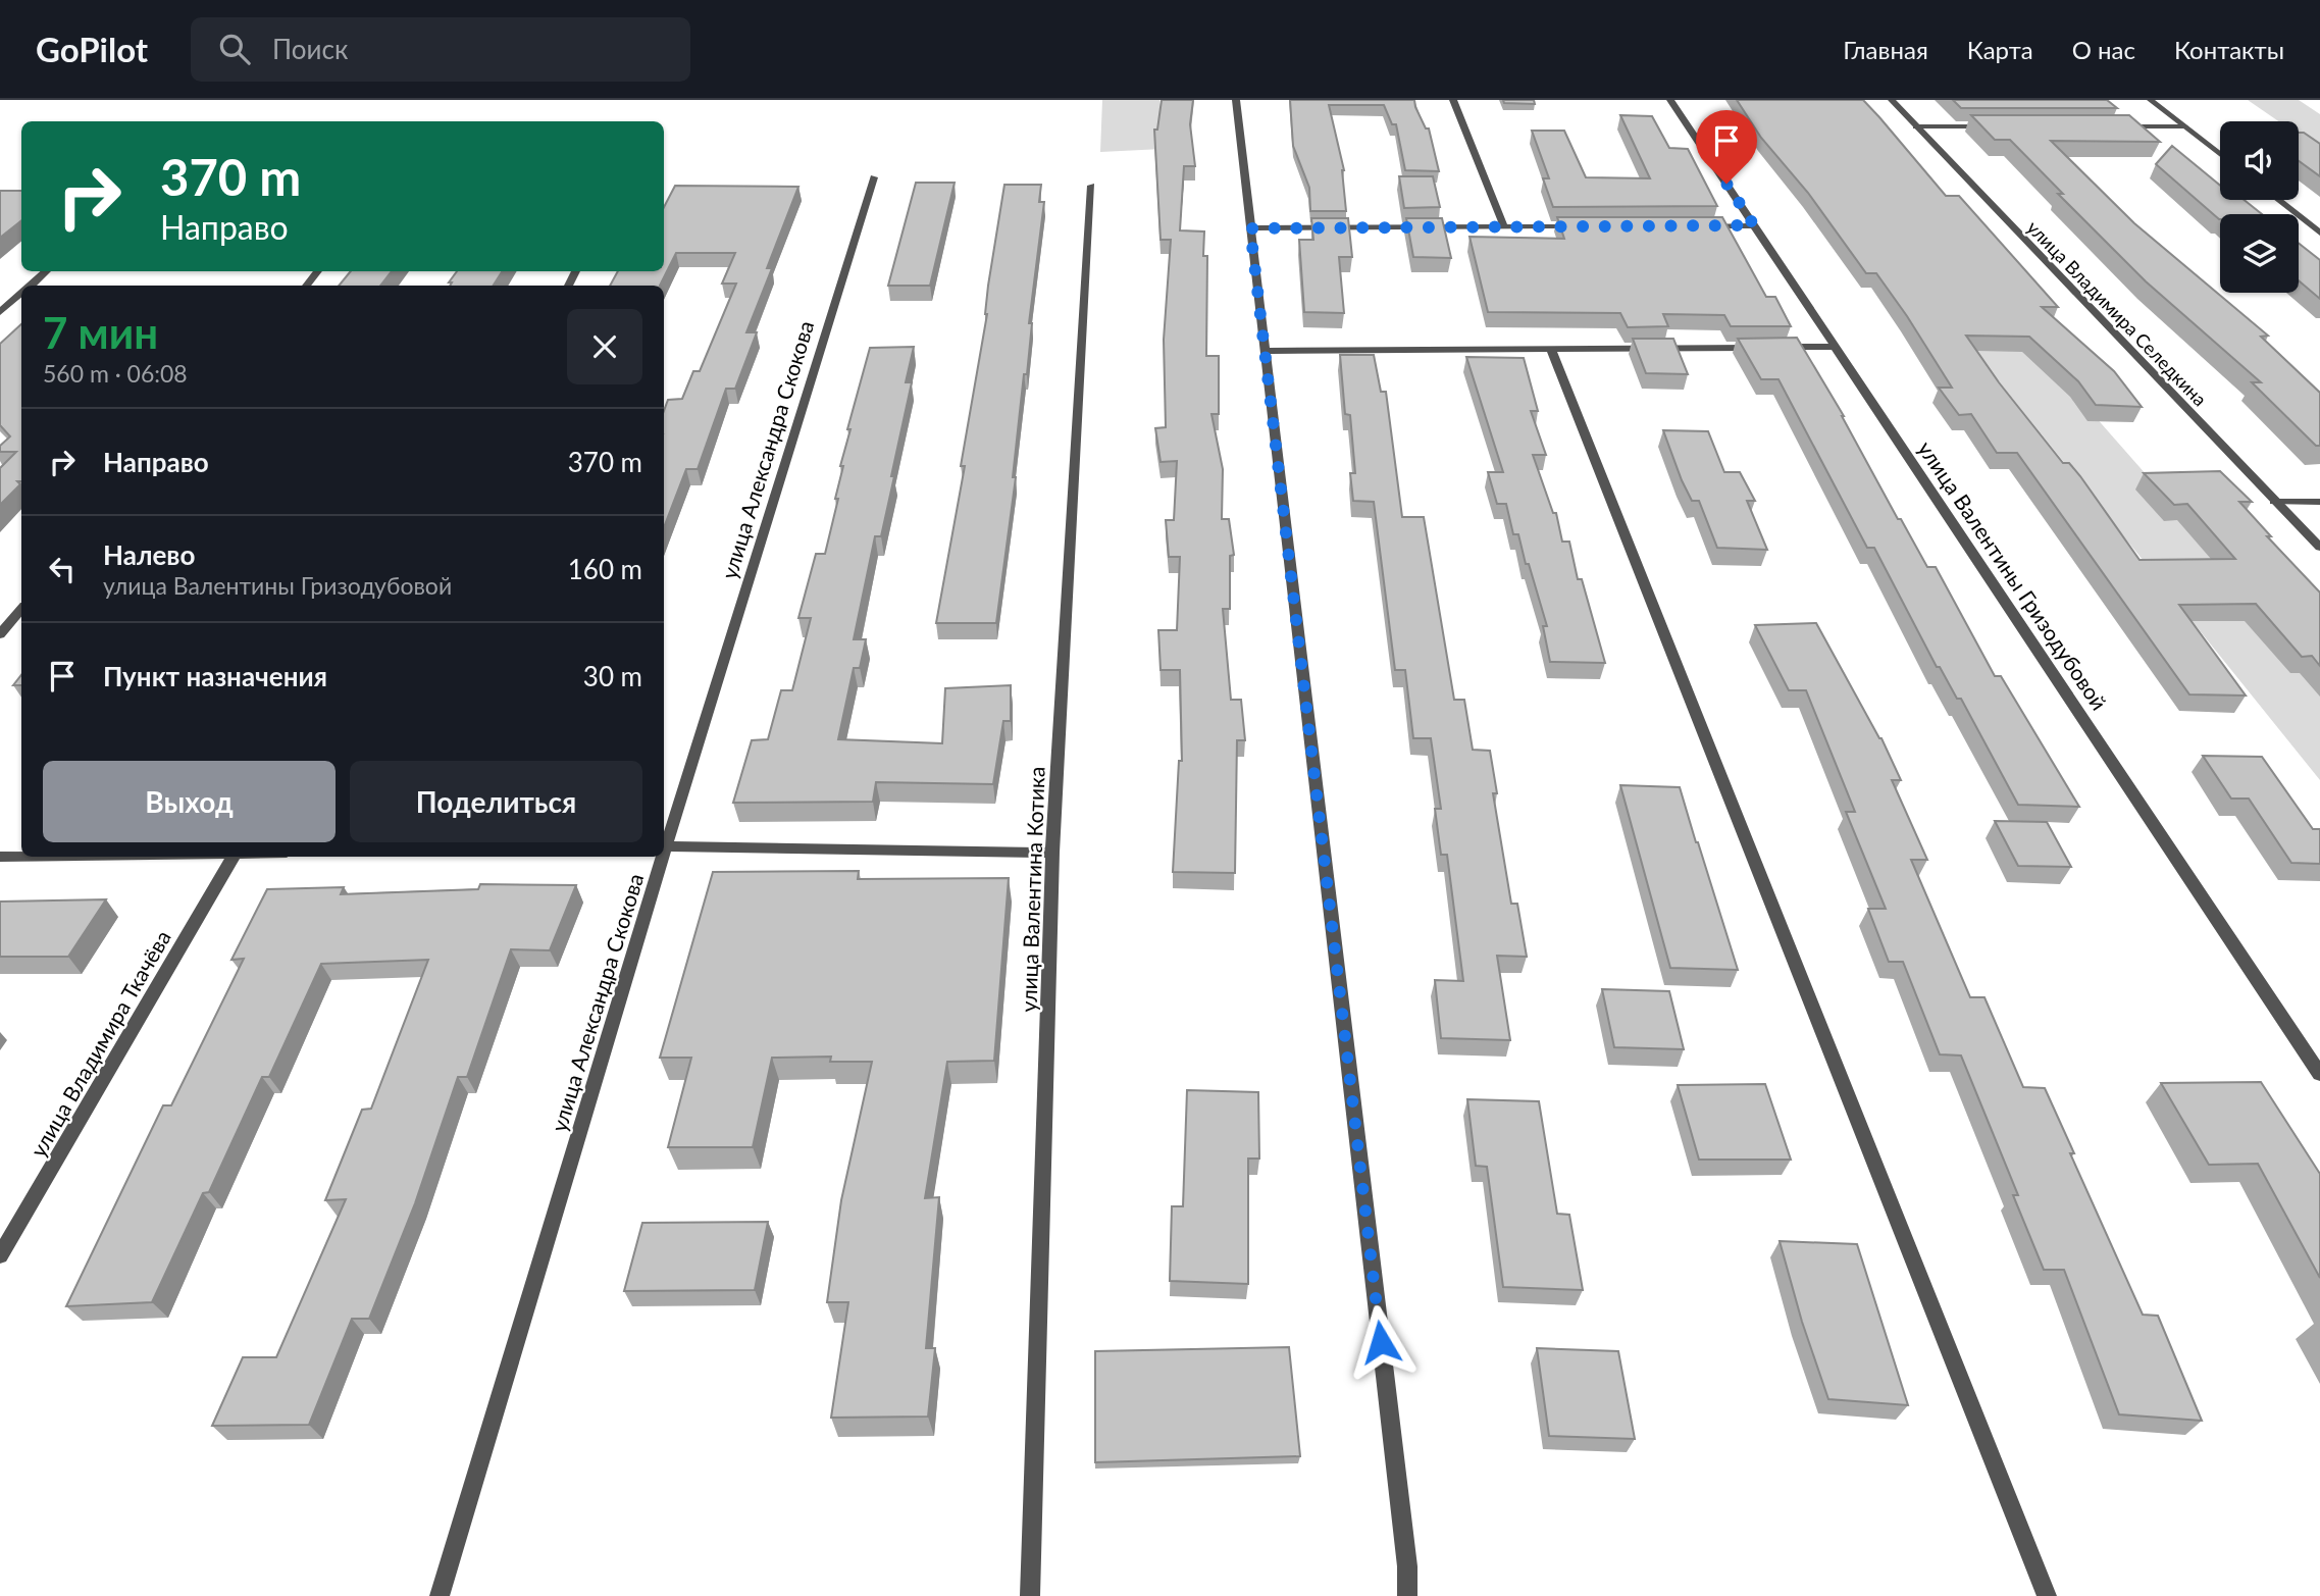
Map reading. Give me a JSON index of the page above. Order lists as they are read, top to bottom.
{
  "streets": {
    "street": [
      "улица Владимира Селедкина",
      "улица Александра Скокова",
      "улица Валентины Гризодубовой",
      "улица Валентина Котика",
      "улица Владимира Ткачёва"
    ]
  },
  "page": {
    "header": "GoPilot",
    "search": "Поиск",
    "nav": [
      "Главная",
      "Карта",
      "О нас",
      "Контакты"
    ],
    "turn": ["370 m", "Направо"],
    "heading": ["7 мин", "560 m · 06:08"],
    "list": [
      {
        "name": "Направо",
        "value": "370 m"
      },
      {
        "name": "Налево",
        "note": "улица Валентины Гризодубовой",
        "value": "160 m"
      },
      {
        "name": "Пункт назначения",
        "value": "30 m"
      }
    ],
    "buttons": ["Выход", "Поделиться"]
  }
}
